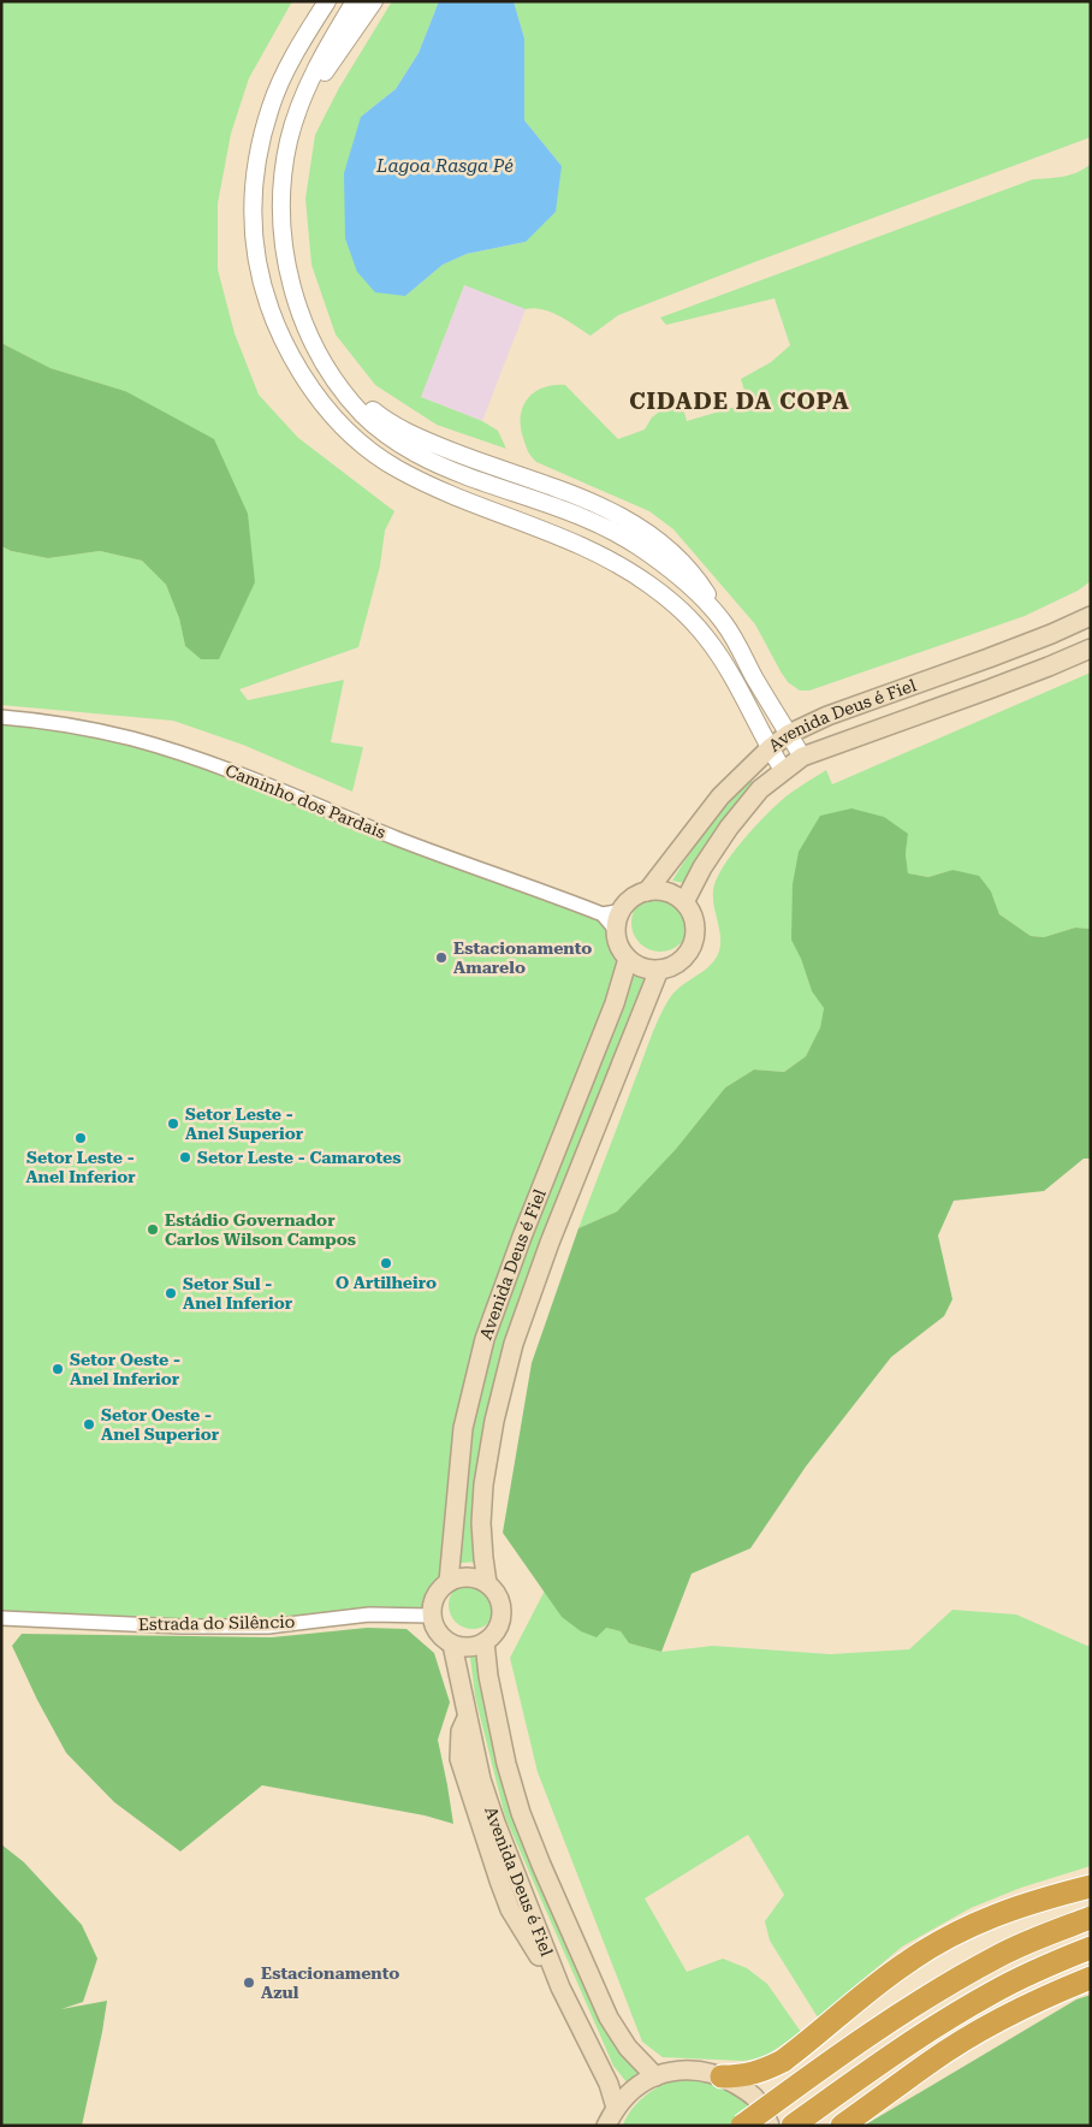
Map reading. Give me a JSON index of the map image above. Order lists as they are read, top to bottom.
{
  "streets": {
    "main road": ["Avenida Deus é Fiel"],
    "street": ["Caminho dos Pardais", "Estrada do Silêncio"]
  },
  "crossings": [
    ["Avenida Deus é Fiel", "Caminho dos Pardais"],
    ["Avenida Deus é Fiel", "Estrada do Silêncio"]
  ],
  "districts": ["CIDADE DA COPA"],
  "water": ["Lagoa Rasga Pé"],
  "places": [
    "Estacionamento Amarelo",
    "Setor Leste - Anel Superior",
    "Setor Leste - Anel Inferior",
    "Setor Leste - Camarotes",
    "Estádio Governador Carlos Wilson Campos",
    "O Artilheiro",
    "Setor Sul - Anel Inferior",
    "Setor Oeste - Anel Inferior",
    "Setor Oeste - Anel Superior",
    "Estacionamento Azul"
  ]
}
